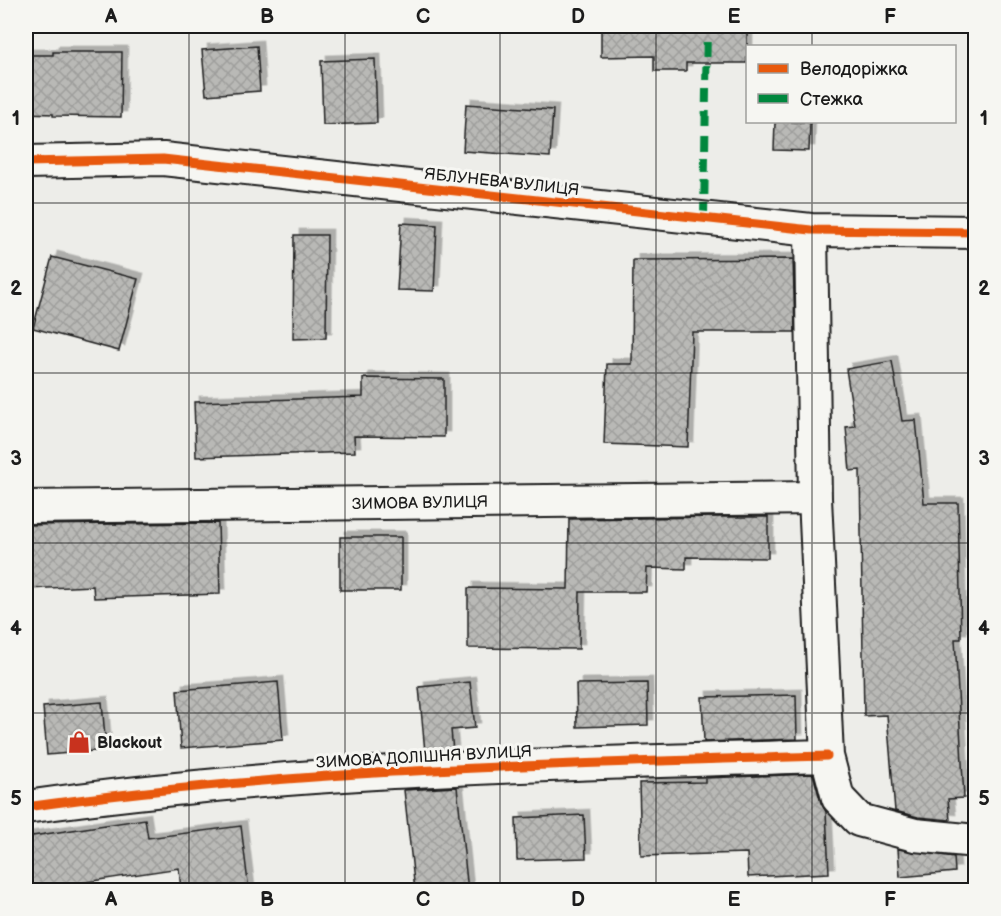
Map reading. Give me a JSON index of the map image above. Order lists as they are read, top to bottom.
{
  "streets": {
    "street": ["ЯБЛУНЕВА ВУЛИЦЯ", "ЗИМОВА ВУЛИЦЯ", "ЗИМОВА ДОЛІШНЯ ВУЛИЦЯ"]
  },
  "places": {
    "shop": ["Blackout"]
  },
  "legend": ["Велодоріжка", "Стежка"],
  "grid": {
    "columns": [
      "A",
      "B",
      "C",
      "D",
      "E",
      "F"
    ],
    "rows": [
      "1",
      "2",
      "3",
      "4",
      "5"
    ]
  }
}
